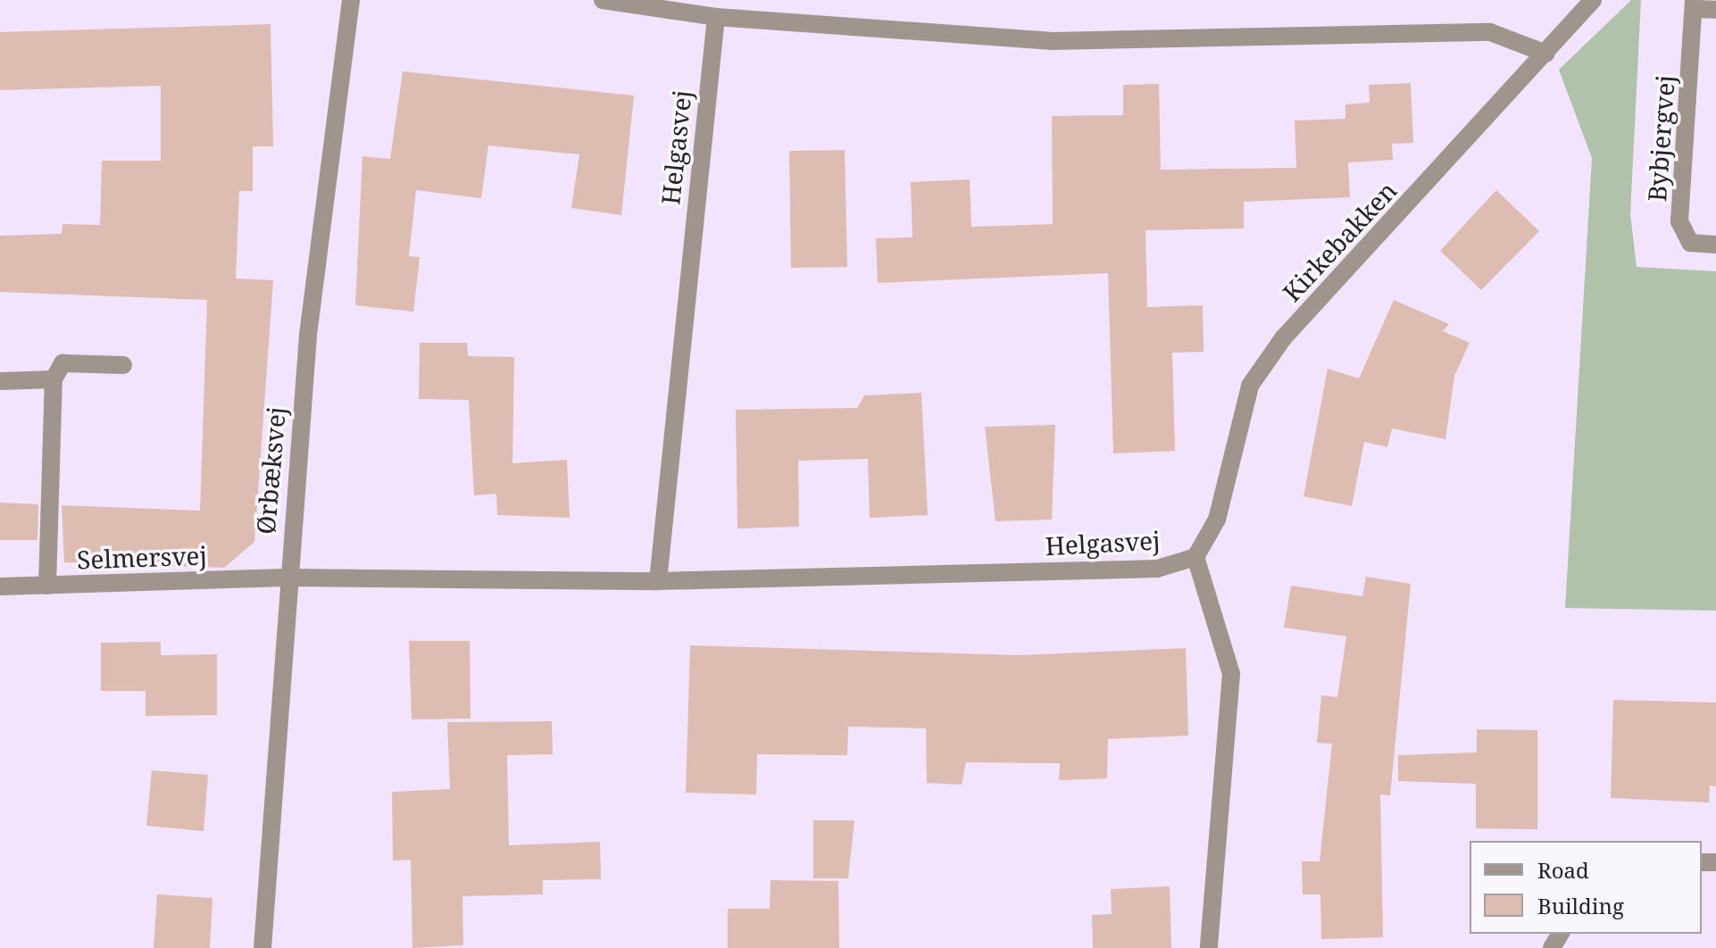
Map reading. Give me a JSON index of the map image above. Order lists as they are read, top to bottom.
{
  "streets": {
    "street": [
      "Bybjergvej",
      "Helgasvej",
      "Kirkebakken",
      "Ørbæksvej",
      "Selmersvej"
    ]
  },
  "crossings": [
    ["Helgasvej", "Kirkebakken"],
    ["Helgasvej", "Ørbæksvej"],
    ["Helgasvej", "Selmersvej"],
    ["Ørbæksvej", "Selmersvej"]
  ],
  "legend": ["Road", "Building"]
}
